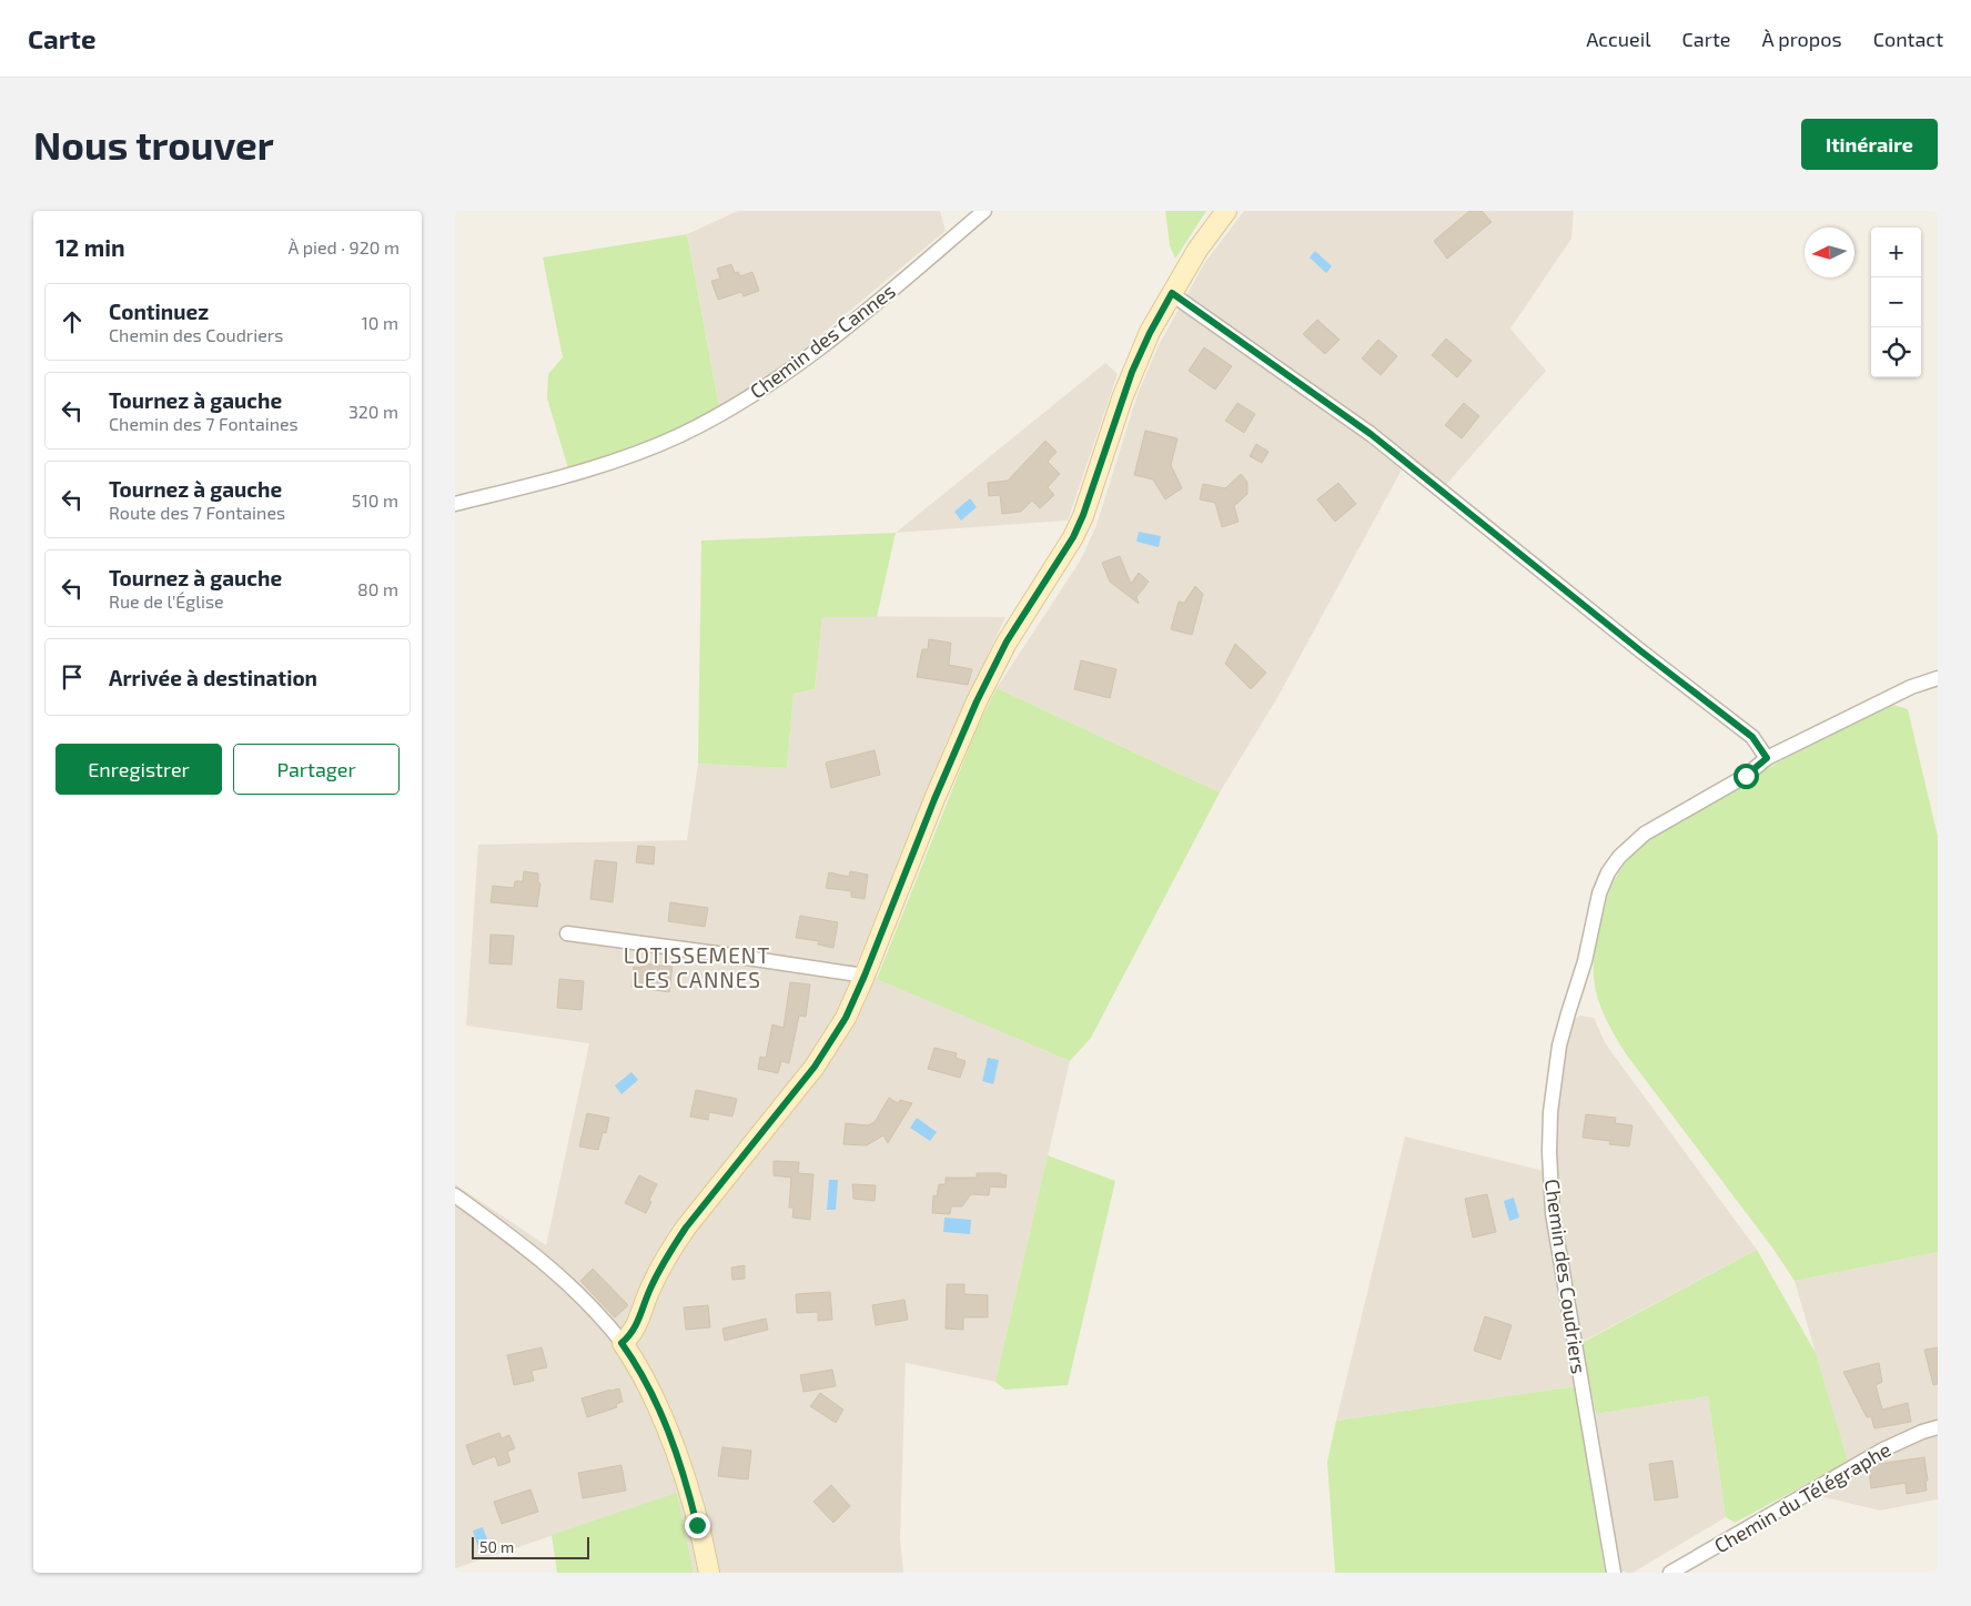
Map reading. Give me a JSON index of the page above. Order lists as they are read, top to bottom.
{
  "streets": {
    "street": ["Chemin des Cannes", "Chemin des Coudriers", "Chemin du Télégraphe"]
  },
  "districts": ["LOTISSEMENT LES CANNES"],
  "scale_bar": "50 m",
  "north": "left",
  "page": {
    "header": "Carte",
    "nav": [
      "Accueil",
      "Carte",
      "À propos",
      "Contact"
    ],
    "buttons": [
      "Itinéraire",
      ["Enregistrer", "Partager"]
    ],
    "title": "Nous trouver",
    "heading": ["12 min", "À pied · 920 m"],
    "map_buttons": ["+", "−"],
    "list": [
      ["Continuez", "Chemin des Coudriers", "10 m"],
      ["Tournez à gauche", "Chemin des 7 Fontaines", "320 m"],
      ["Tournez à gauche", "Route des 7 Fontaines", "510 m"],
      ["Tournez à gauche", "Rue de l'Église", "80 m"],
      "Arrivée à destination"
    ],
    "scale": "50 m"
  }
}
